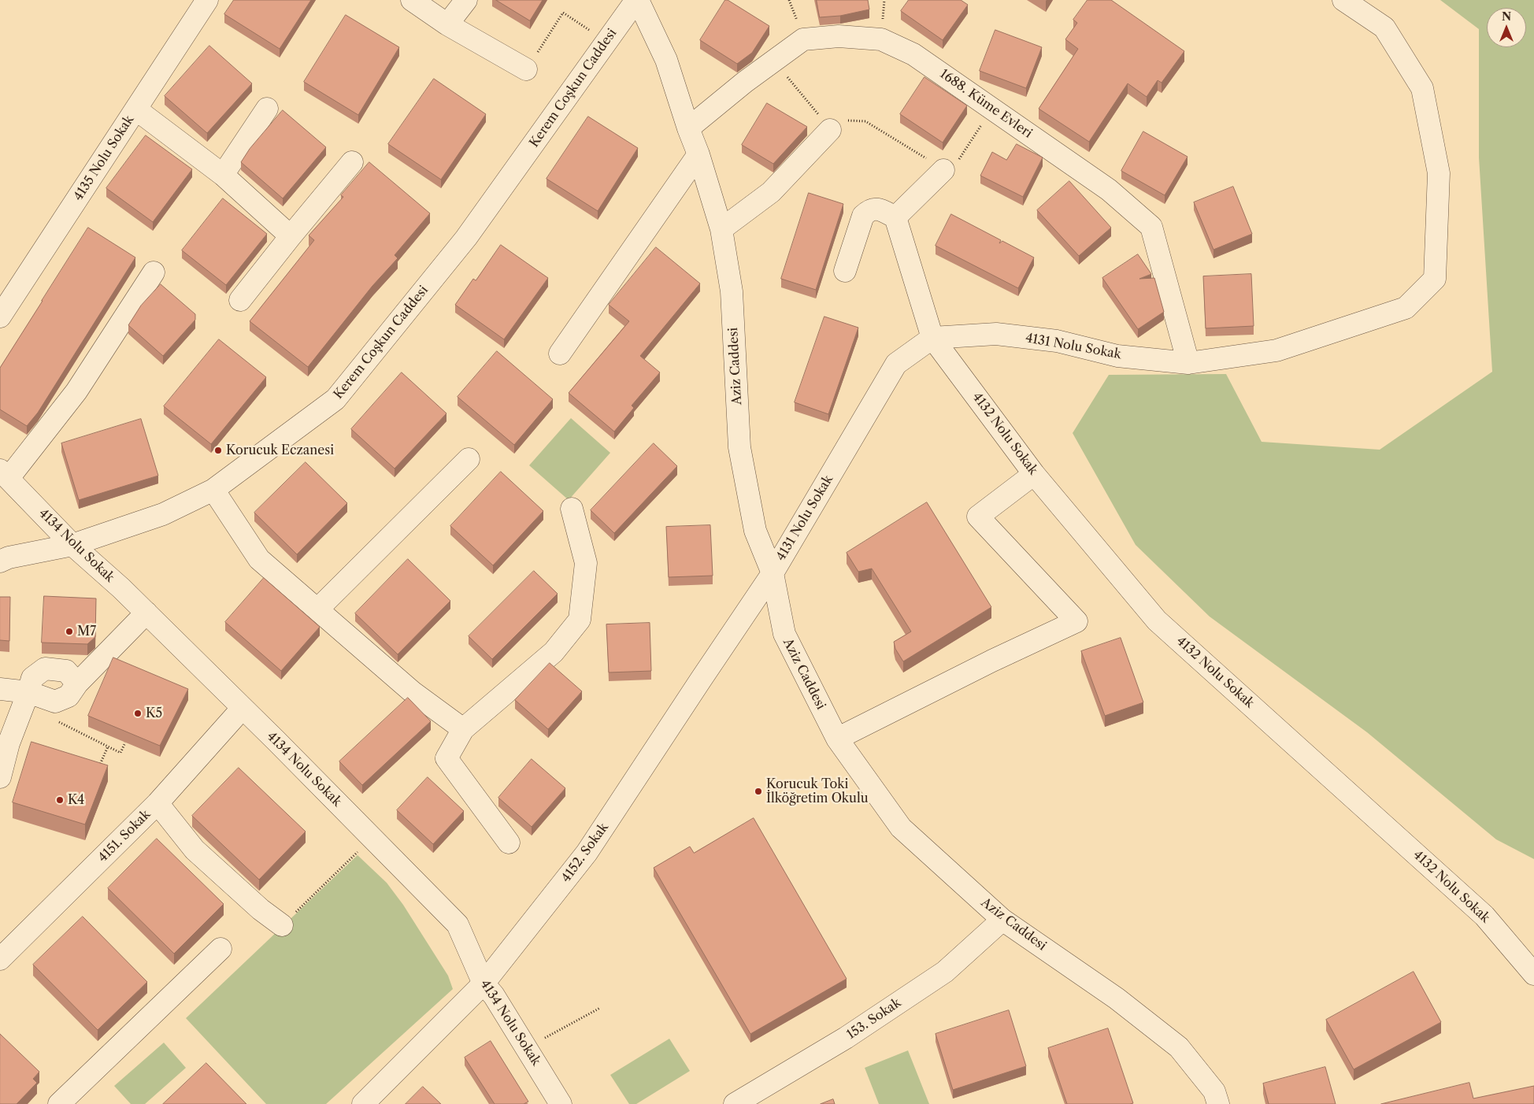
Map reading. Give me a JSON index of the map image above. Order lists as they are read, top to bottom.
{
  "streets": {
    "street": [
      "Kerem Coşkun Caddesi",
      "1688. Küme Evleri",
      "4135 Nolu Sokak",
      "4131 Nolu Sokak",
      "Aziz Caddesi",
      "4132 Nolu Sokak",
      "4134 Nolu Sokak",
      "4151. Sokak",
      "4152. Sokak",
      "153. Sokak"
    ]
  },
  "crossings": [
    ["Kerem Coşkun Caddesi", "Aziz Caddesi"],
    ["Kerem Coşkun Caddesi", "4134 Nolu Sokak"],
    ["1688. Küme Evleri", "4131 Nolu Sokak"],
    ["1688. Küme Evleri", "Aziz Caddesi"],
    ["4131 Nolu Sokak", "Aziz Caddesi"],
    ["4131 Nolu Sokak", "4132 Nolu Sokak"],
    ["4131 Nolu Sokak", "4152. Sokak"],
    ["Aziz Caddesi", "4152. Sokak"],
    ["Aziz Caddesi", "153. Sokak"],
    ["4134 Nolu Sokak", "4151. Sokak"],
    ["4134 Nolu Sokak", "4152. Sokak"]
  ],
  "places": [
    "Korucuk Eczanesi",
    "M7",
    "K5",
    "Korucuk Toki İlköğretim Okulu",
    "K4"
  ],
  "north": "top"
}
